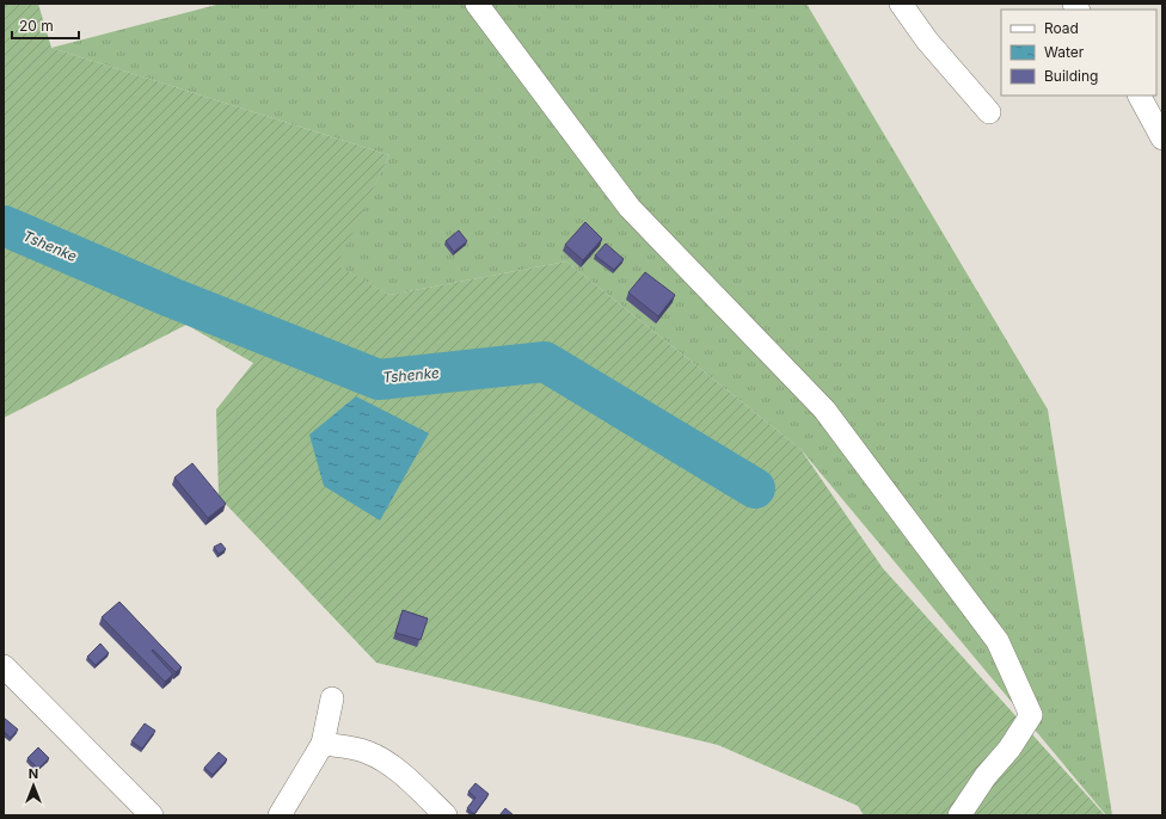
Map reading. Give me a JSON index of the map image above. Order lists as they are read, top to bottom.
{
  "water": ["Tshenke"],
  "legend": ["Road", "Water", "Building"],
  "scale_bar": "20 m",
  "north": "top"
}
